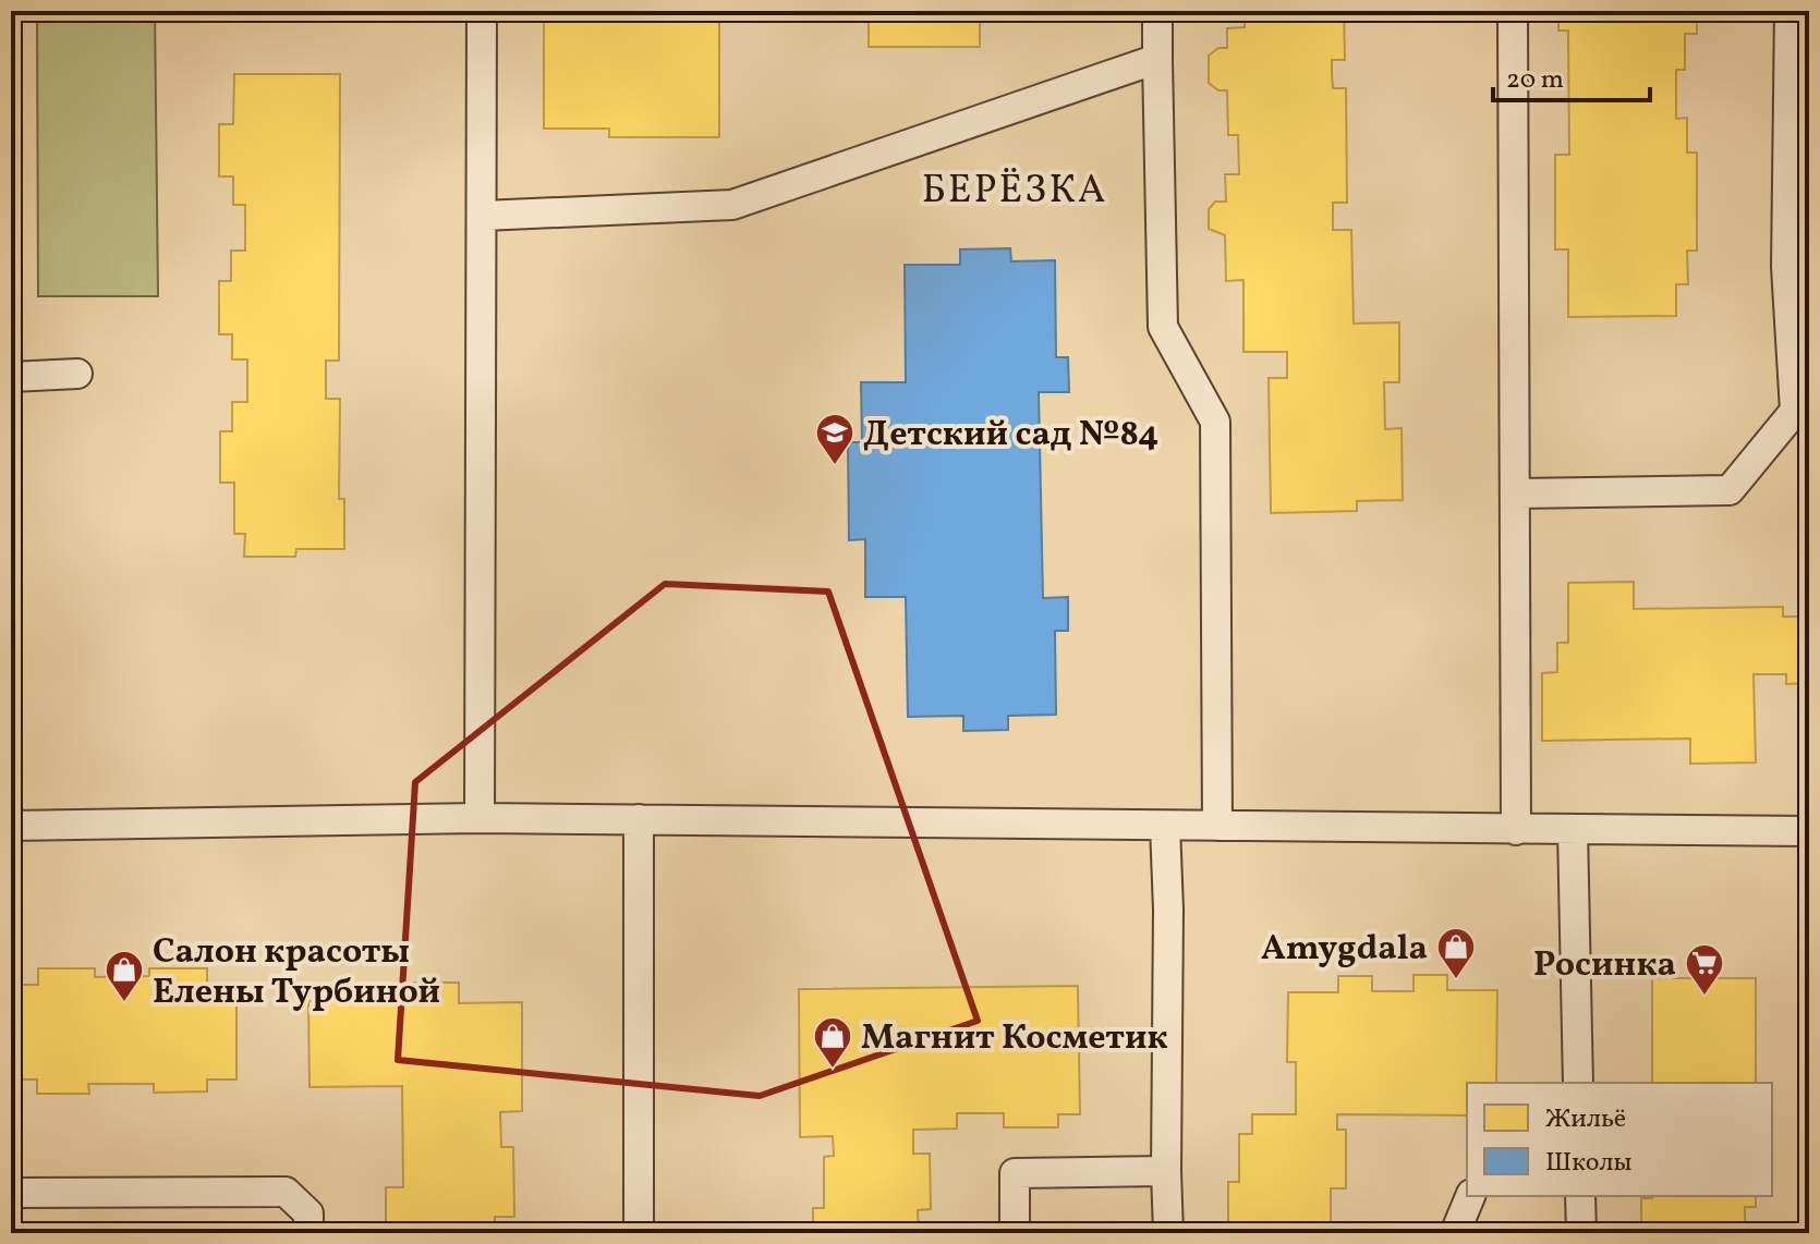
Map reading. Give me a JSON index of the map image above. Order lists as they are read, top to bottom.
{
  "districts": ["БЕРЁЗКА"],
  "places": {
    "school or university": ["Детский сад №84"],
    "shop": ["Amygdala", "Салон красоты Елены Турбиной", "Магнит Косметик"],
    "supermarket": ["Росинка"]
  },
  "legend": ["Жильё", "Школы"],
  "scale_bar": "20 m"
}
